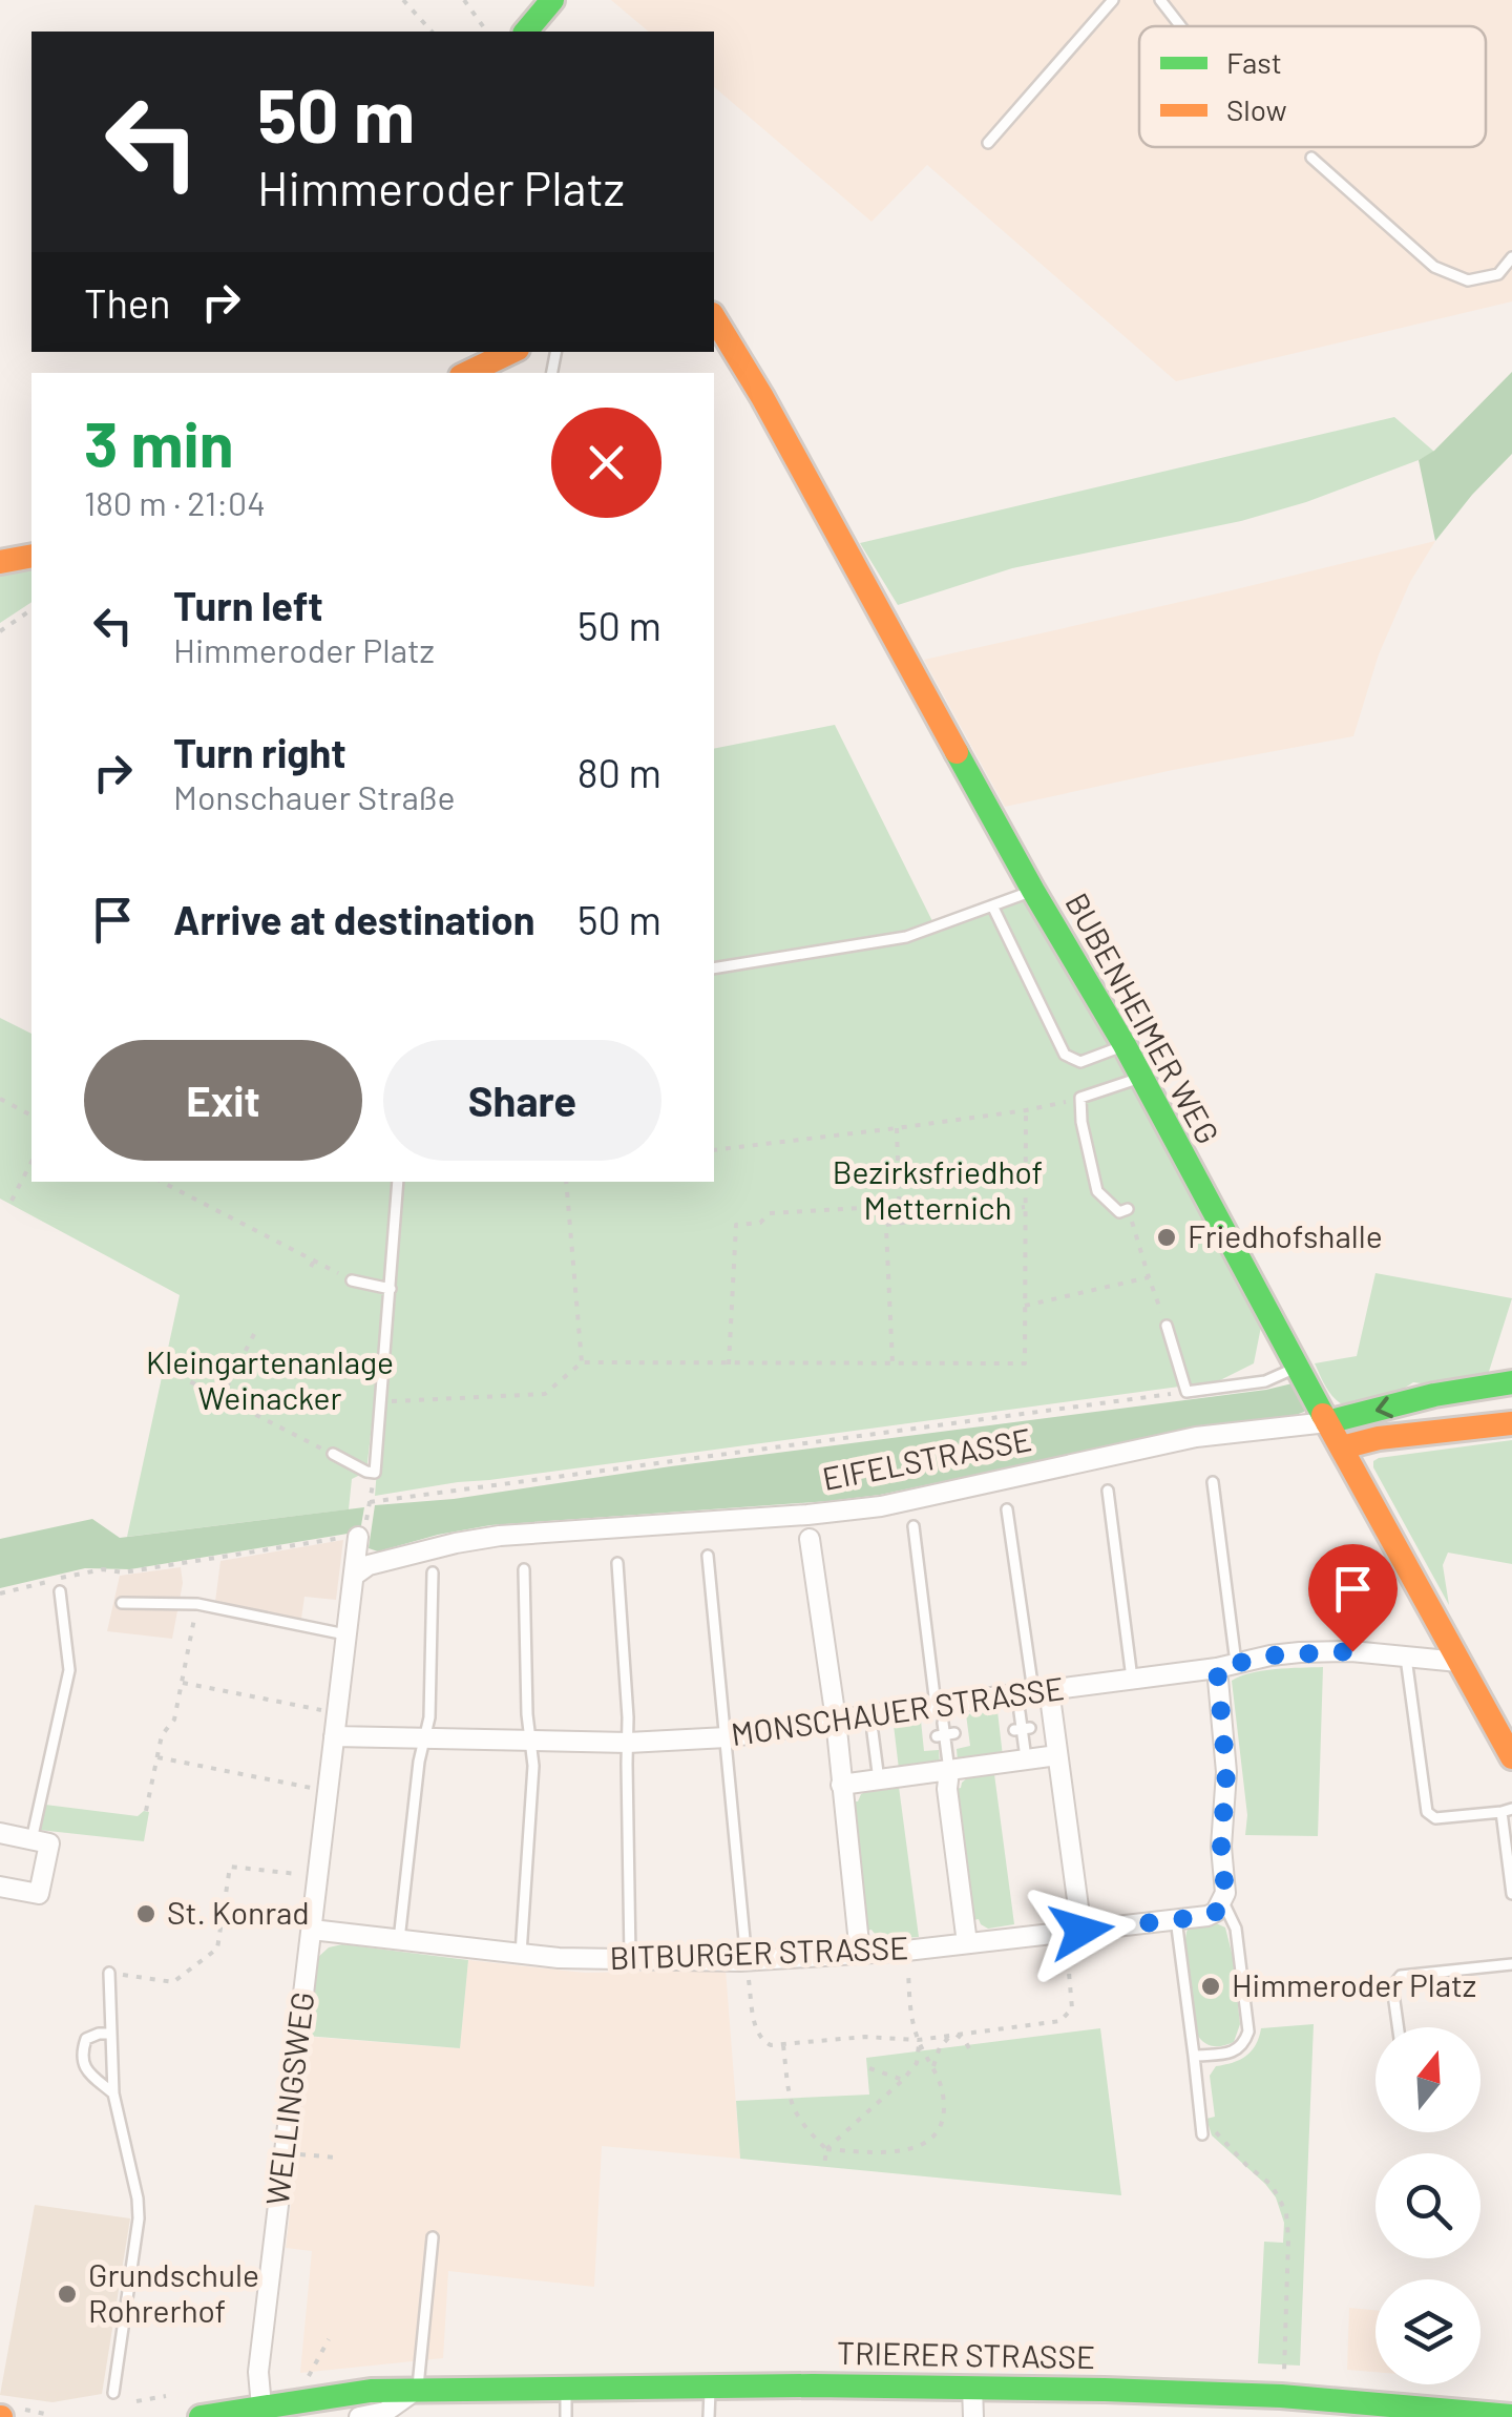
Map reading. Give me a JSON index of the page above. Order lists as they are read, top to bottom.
{
  "streets": {
    "street": [
      "BUBENHEIMER WEG",
      "EIFELSTRASSE",
      "MONSCHAUER STRASSE",
      "BITBURGER STRASSE",
      "WELLINGSWEG",
      "TRIERER STRASSE"
    ]
  },
  "crossings": [
    ["BUBENHEIMER WEG", "EIFELSTRASSE"],
    ["BUBENHEIMER WEG", "MONSCHAUER STRASSE"],
    ["EIFELSTRASSE", "WELLINGSWEG"],
    ["MONSCHAUER STRASSE", "WELLINGSWEG"],
    ["BITBURGER STRASSE", "WELLINGSWEG"],
    ["WELLINGSWEG", "TRIERER STRASSE"]
  ],
  "parks": ["Bezirksfriedhof Metternich", "Kleingartenanlage Weinacker"],
  "places": [
    "Friedhofshalle",
    "St. Konrad",
    "Himmeroder Platz",
    "Grundschule Rohrerhof"
  ],
  "legend": ["Fast", "Slow"],
  "north": "top",
  "page": {
    "turn": ["50 m", "Himmeroder Platz"],
    "then": "Then",
    "heading": ["3 min", "180 m · 21:04"],
    "list": [
      {
        "name": "Turn left",
        "note": "Himmeroder Platz",
        "value": "50 m"
      },
      {
        "name": "Turn right",
        "note": "Monschauer Straße",
        "value": "80 m"
      },
      {
        "name": "Arrive at destination",
        "value": "50 m"
      }
    ],
    "buttons": ["Exit", "Share"]
  }
}
